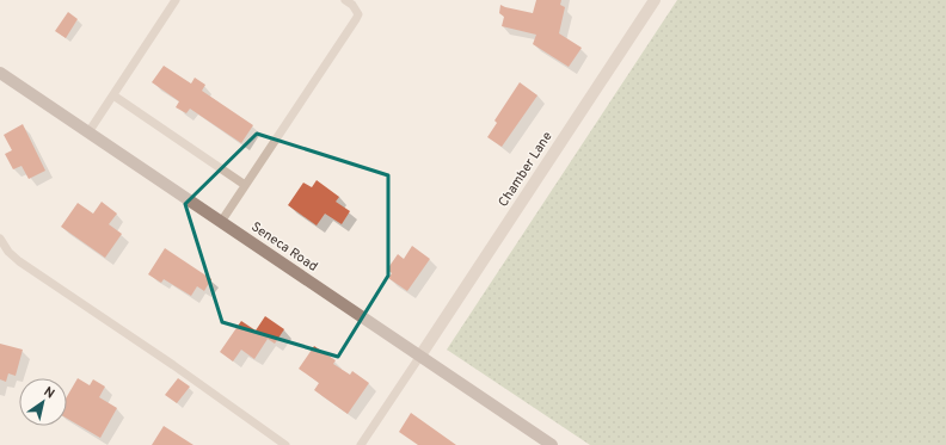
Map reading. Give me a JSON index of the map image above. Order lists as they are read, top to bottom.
{
  "streets": {
    "street": ["Chamber Lane", "Seneca Road"]
  },
  "crossings": [
    ["Chamber Lane", "Seneca Road"]
  ],
  "north": "top right"
}
